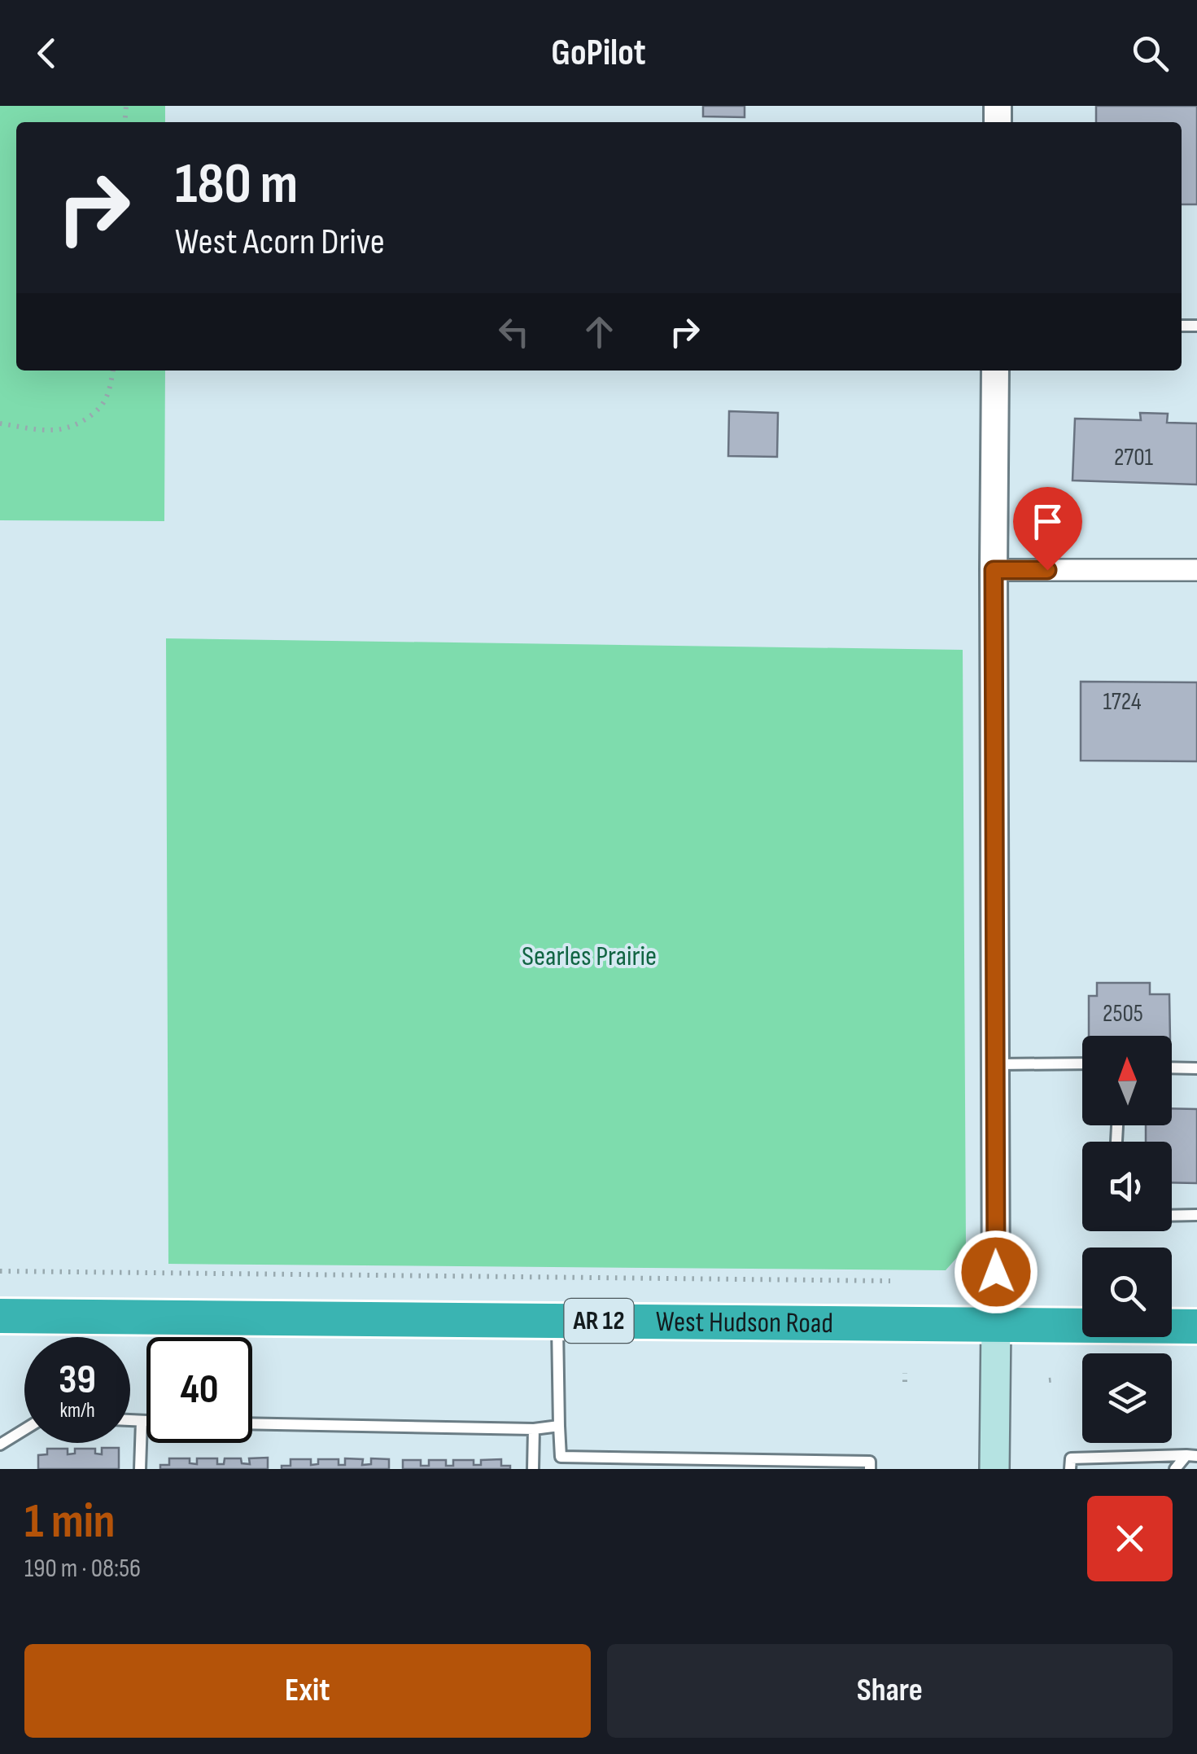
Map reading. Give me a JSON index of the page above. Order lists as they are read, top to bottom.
{
  "streets": {
    "highway": ["AR 12", "West Hudson Road"]
  },
  "parks": ["Searles Prairie"],
  "house_numbers": ["2701", "1724", "2505"],
  "north": "top",
  "page": {
    "header": "GoPilot",
    "turn": ["180 m", "West Acorn Drive"],
    "speed": "39 km/h",
    "limit": "40",
    "heading": ["1 min", "190 m · 08:56"],
    "buttons": ["Exit", "Share"]
  }
}
